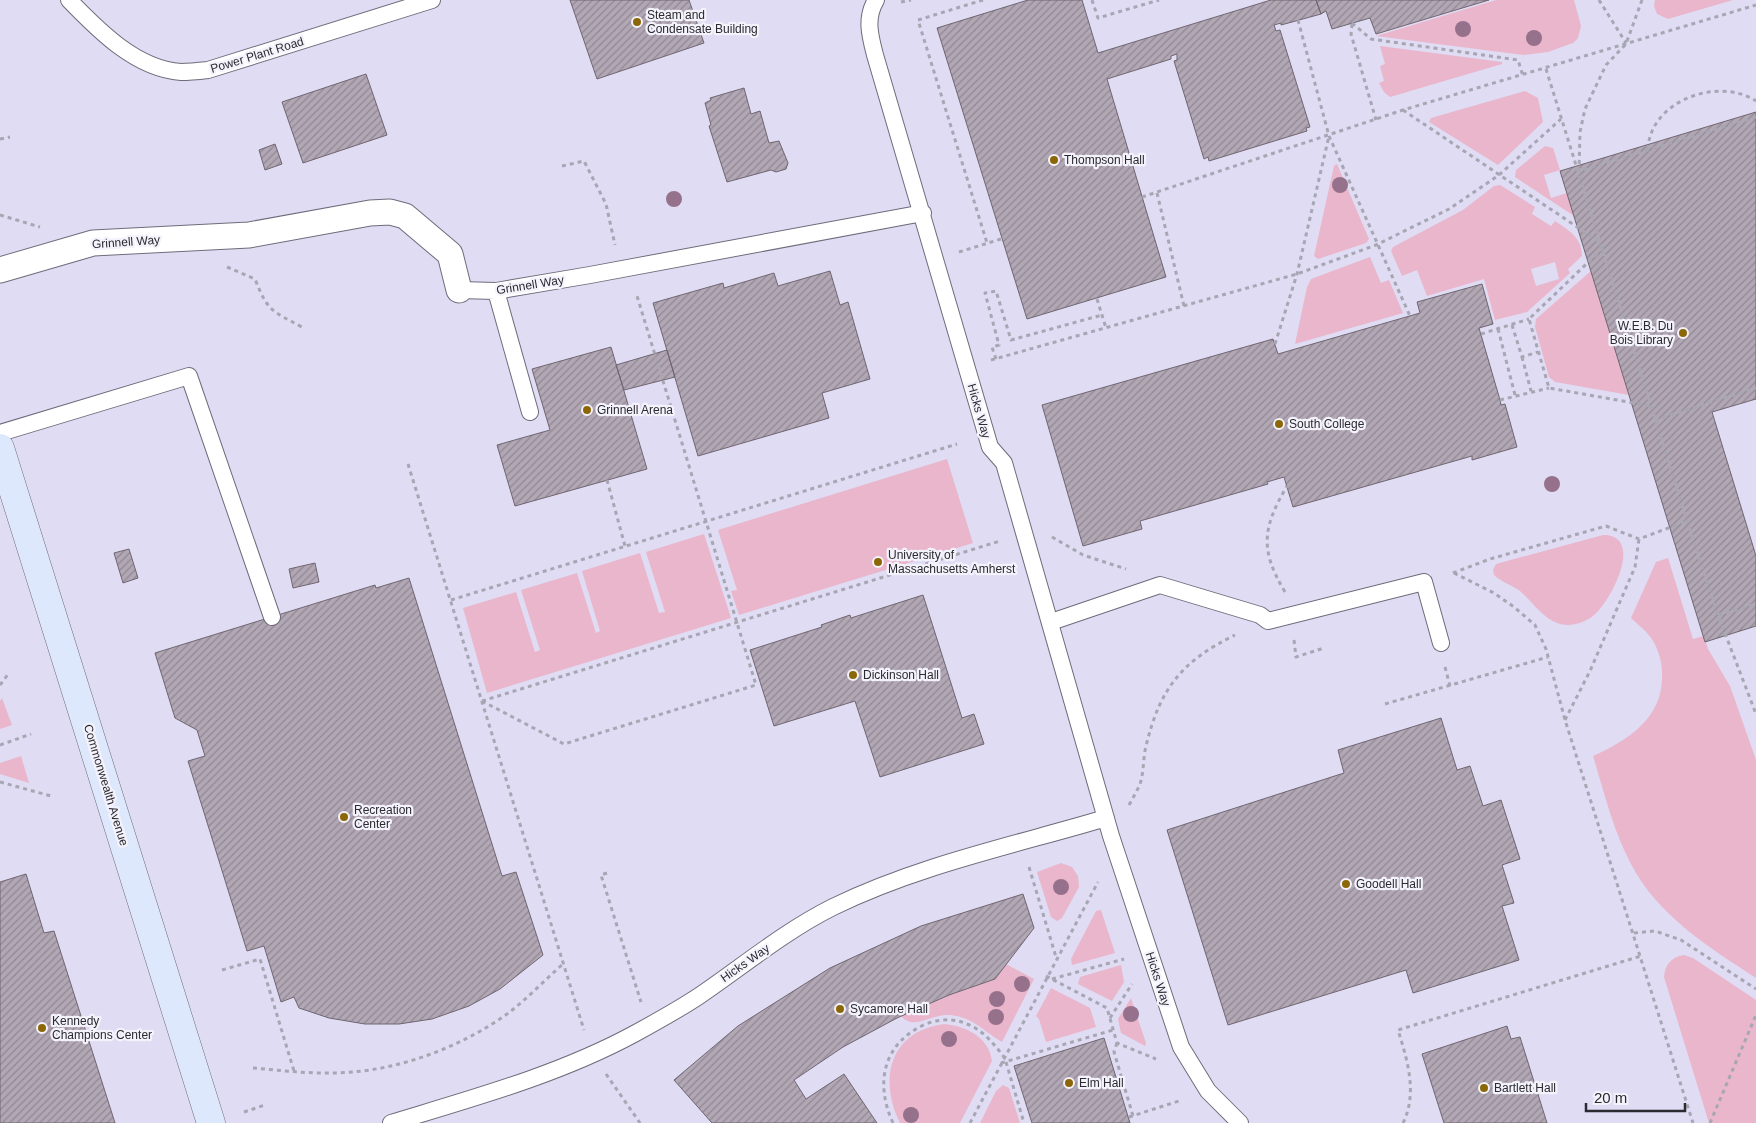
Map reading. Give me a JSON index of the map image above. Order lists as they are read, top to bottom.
{
  "streets": {
    "main road": ["Commonwealth Avenue"],
    "street": ["Grinnell Way"],
    "lane": ["Power Plant Road", "Hicks Way"]
  },
  "crossings": [
    ["Grinnell Way", "Hicks Way"]
  ],
  "places": [
    "Steam and Condensate Building",
    "Thompson Hall",
    "W.E.B. Du Bois Library",
    "Grinnell Arena",
    "South College",
    "University of Massachusetts Amherst",
    "Dickinson Hall",
    "Recreation Center",
    "Goodell Hall",
    "Sycamore Hall",
    "Kennedy Champions Center",
    "Elm Hall",
    "Bartlett Hall"
  ],
  "scale_bar": "20 m"
}
